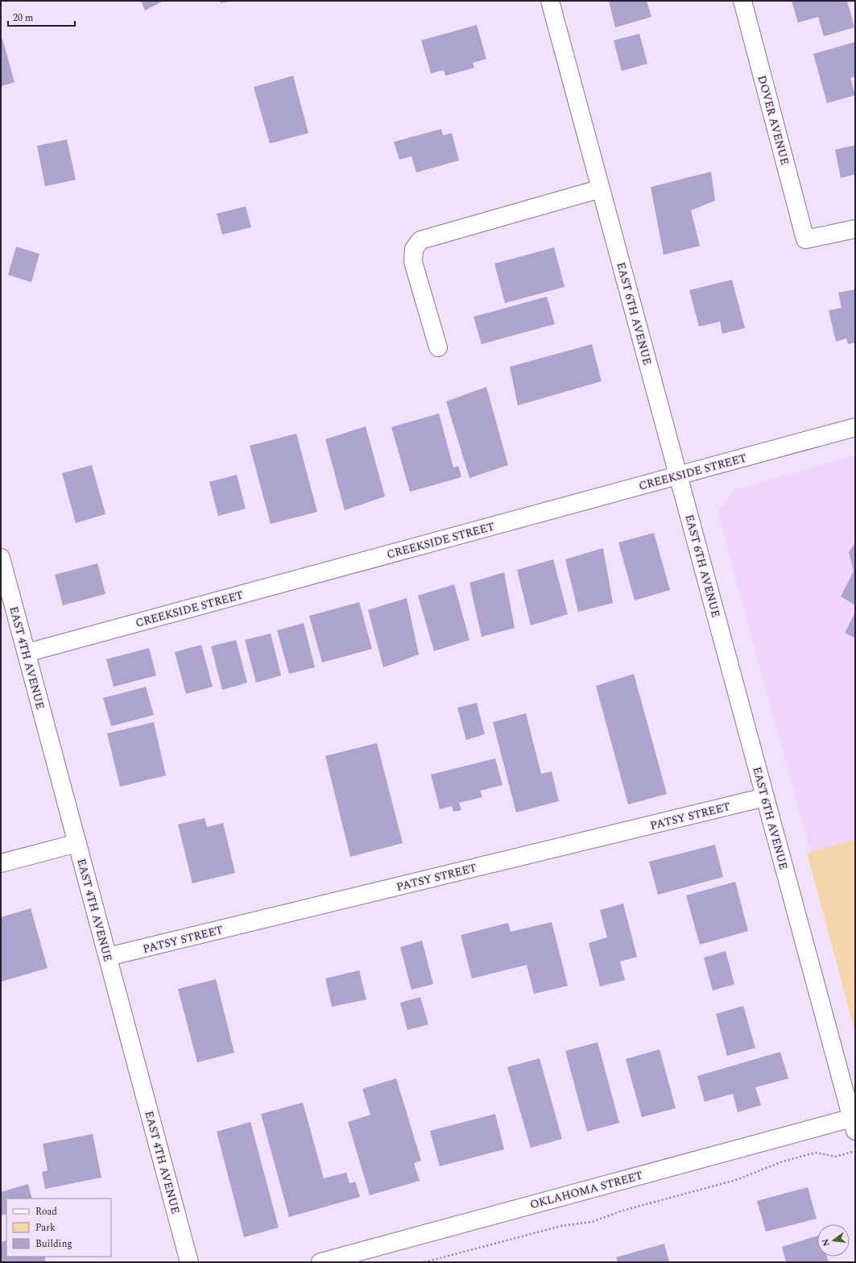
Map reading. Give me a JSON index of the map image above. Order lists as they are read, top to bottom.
{
  "streets": {
    "street": [
      "DOVER AVENUE",
      "EAST 6TH AVENUE",
      "CREEKSIDE STREET",
      "EAST 4TH AVENUE",
      "PATSY STREET",
      "OKLAHOMA STREET"
    ]
  },
  "crossings": [
    ["EAST 6TH AVENUE", "CREEKSIDE STREET"],
    ["EAST 6TH AVENUE", "PATSY STREET"],
    ["EAST 6TH AVENUE", "OKLAHOMA STREET"],
    ["CREEKSIDE STREET", "EAST 4TH AVENUE"],
    ["EAST 4TH AVENUE", "PATSY STREET"]
  ],
  "legend": ["Road", "Park", "Building"],
  "scale_bar": "20 m",
  "north": "left"
}
